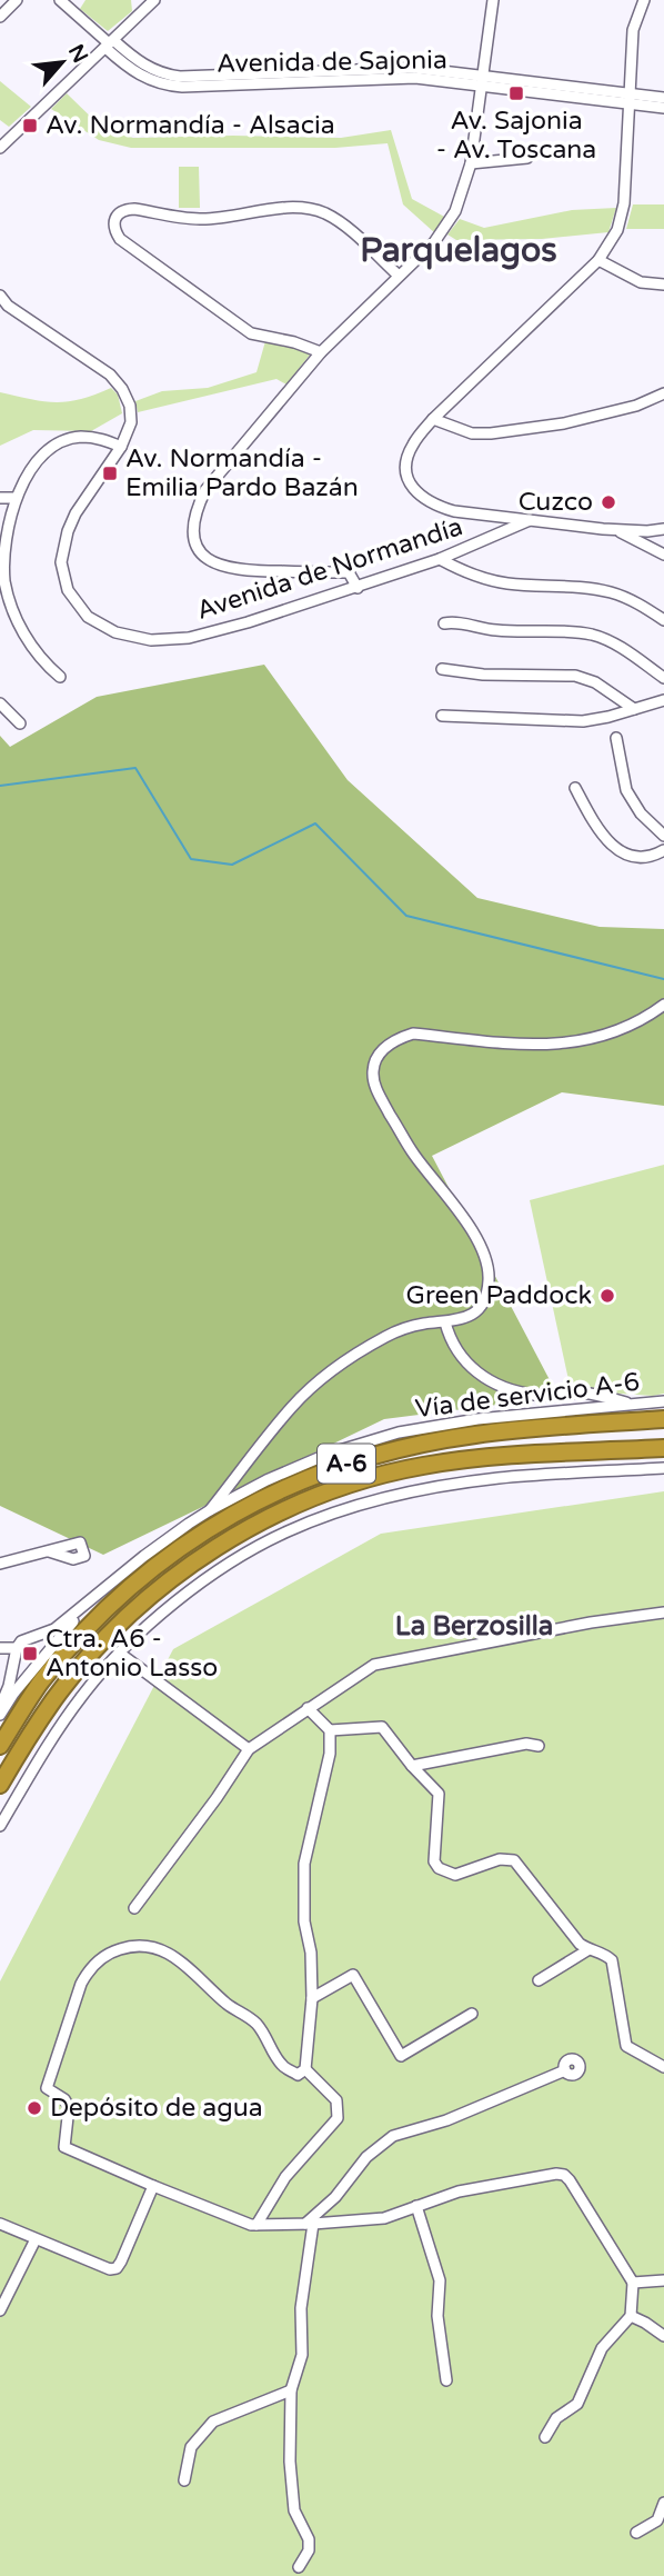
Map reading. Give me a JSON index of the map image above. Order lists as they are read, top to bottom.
{
  "streets": {
    "highway": ["A-6"],
    "street": ["Avenida de Sajonia", "Avenida de Normandía", "Vía de servicio A-6"]
  },
  "districts": ["Parquelagos", "La Berzosilla"],
  "places": {
    "transit": [
      "Av. Sajonia - Av. Toscana",
      "Av. Normandía - Alsacia",
      "Av. Normandía - Emilia Pardo Bazán",
      "Ctra. A6 - Antonio Lasso"
    ],
    "other": ["Cuzco", "Green Paddock", "Depósito de agua"]
  },
  "north": "top right"
}
